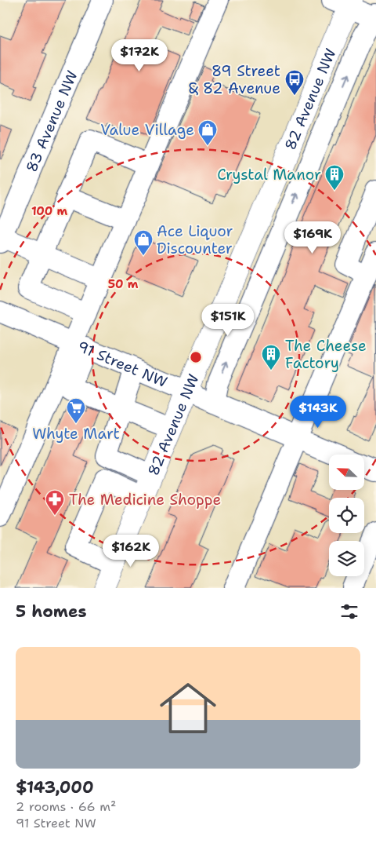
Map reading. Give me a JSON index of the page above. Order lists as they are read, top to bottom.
{
  "streets": {
    "main road": ["82 Avenue NW"],
    "street": ["83 Avenue NW", "91 Street NW"]
  },
  "crossings": [
    ["82 Avenue NW", "91 Street NW"]
  ],
  "places": {
    "bus stop": ["89 Street & 82 Avenue"],
    "shop": ["Value Village", "Ace Liquor Discounter"],
    "building": ["Crystal Manor", "The Cheese Factory"],
    "supermarket": ["Whyte Mart"],
    "pharmacy": ["The Medicine Shoppe"]
  },
  "north": "top left",
  "page": {
    "price": [
      "$172K",
      "$169K",
      "$151K",
      "$143K",
      "$162K"
    ],
    "heading": "5 homes",
    "list": [
      {
        "name": "$143,000",
        "note": "2 rooms · 66 m² · 91 Street NW"
      }
    ]
  },
  "rings": ["100 m", "50 m"]
}
